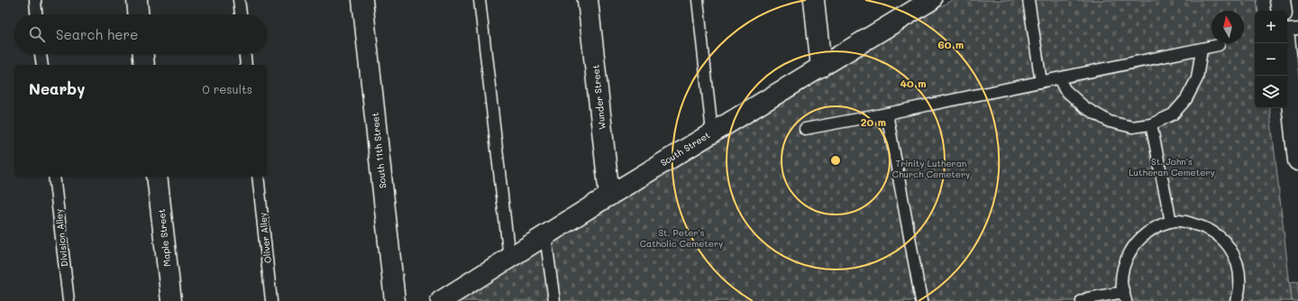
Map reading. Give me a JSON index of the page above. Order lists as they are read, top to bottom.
{
  "streets": {
    "street": [
      "Wunder Street",
      "South Street",
      "South 11th Street",
      "Maple Street"
    ],
    "lane": ["Division Alley", "Oliver Alley"]
  },
  "crossings": [
    ["Wunder Street", "South Street"]
  ],
  "parks": ["St. John's Lutheran Cemetery", "Trinity Lutheran Church Cemetery", "St. Peter's Catholic Cemetery"],
  "north": "top",
  "page": {
    "map_buttons": ["+", "−"],
    "search": "Search here",
    "heading": ["Nearby", "0 results"]
  },
  "rings": ["60 m", "40 m", "20 m"]
}
